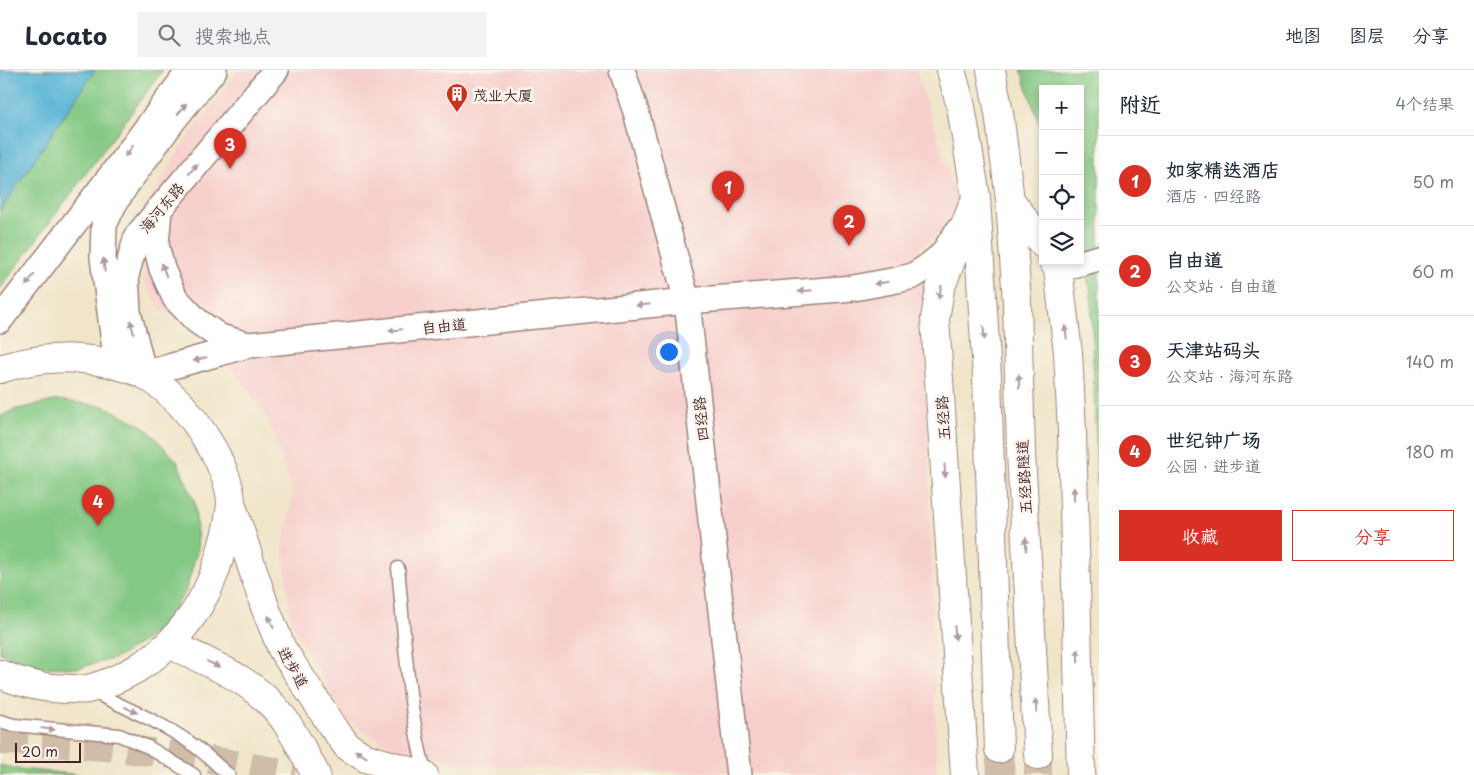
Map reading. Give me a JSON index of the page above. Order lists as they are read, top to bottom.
{
  "streets": {
    "main road": ["五经路", "五经路隧道", "进步道"],
    "street": ["海河东路", "自由道", "四经路"]
  },
  "crossings": [
    ["海河东路", "自由道"],
    ["海河东路", "进步道"],
    ["自由道", "五经路"],
    ["自由道", "四经路"],
    ["自由道", "进步道"]
  ],
  "one_way": ["自由道"],
  "places": {
    "building": ["茂业大厦"]
  },
  "scale_bar": "20 m",
  "page": {
    "header": "Locato",
    "search": "搜索地点",
    "nav": ["地图", "图层", "分享"],
    "heading": ["附近", "4个结果"],
    "map_buttons": ["+", "−"],
    "pins": [
      "3",
      "1",
      "2",
      "4"
    ],
    "list": [
      {
        "mark": "1",
        "name": "如家精迭酒店",
        "note": "酒店 · 四经路",
        "value": "50 m"
      },
      {
        "mark": "2",
        "name": "自由道",
        "note": "公交站 · 自由道",
        "value": "60 m"
      },
      {
        "mark": "3",
        "name": "天津站码头",
        "note": "公交站 · 海河东路",
        "value": "140 m"
      },
      {
        "mark": "4",
        "name": "世纪钟广场",
        "note": "公园 · 进步道",
        "value": "180 m"
      }
    ],
    "buttons": ["收藏", "分享"],
    "scale": "20 m"
  }
}
